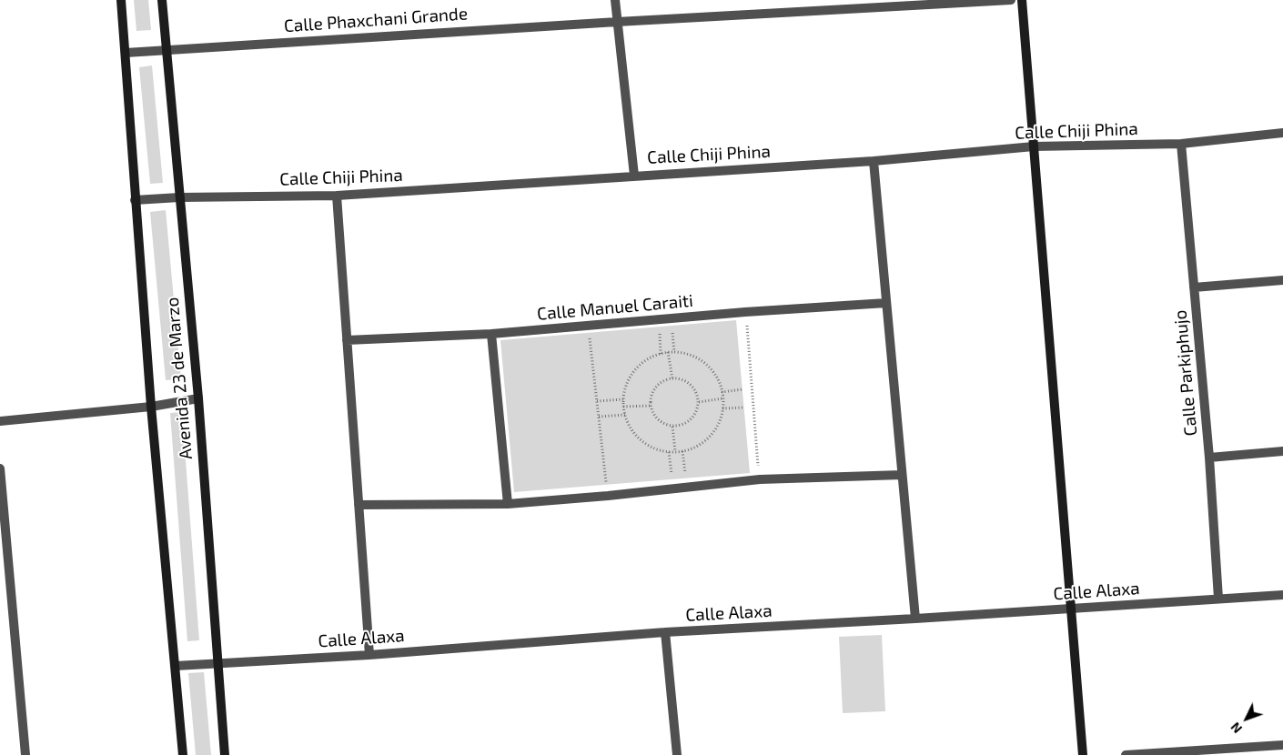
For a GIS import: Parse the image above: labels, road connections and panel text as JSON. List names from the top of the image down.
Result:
{
  "streets": {
    "street": [
      "Calle Phaxchani Grande",
      "Calle Chiji Phina",
      "Calle Manuel Caraiti",
      "Calle Parkiphujo",
      "Avenida 23 de Marzo",
      "Calle Alaxa"
    ]
  },
  "crossings": [
    ["Calle Phaxchani Grande", "Avenida 23 de Marzo"],
    ["Calle Chiji Phina", "Calle Parkiphujo"],
    ["Calle Chiji Phina", "Avenida 23 de Marzo"],
    ["Calle Parkiphujo", "Calle Alaxa"],
    ["Avenida 23 de Marzo", "Calle Alaxa"]
  ],
  "north": "bottom left"
}
